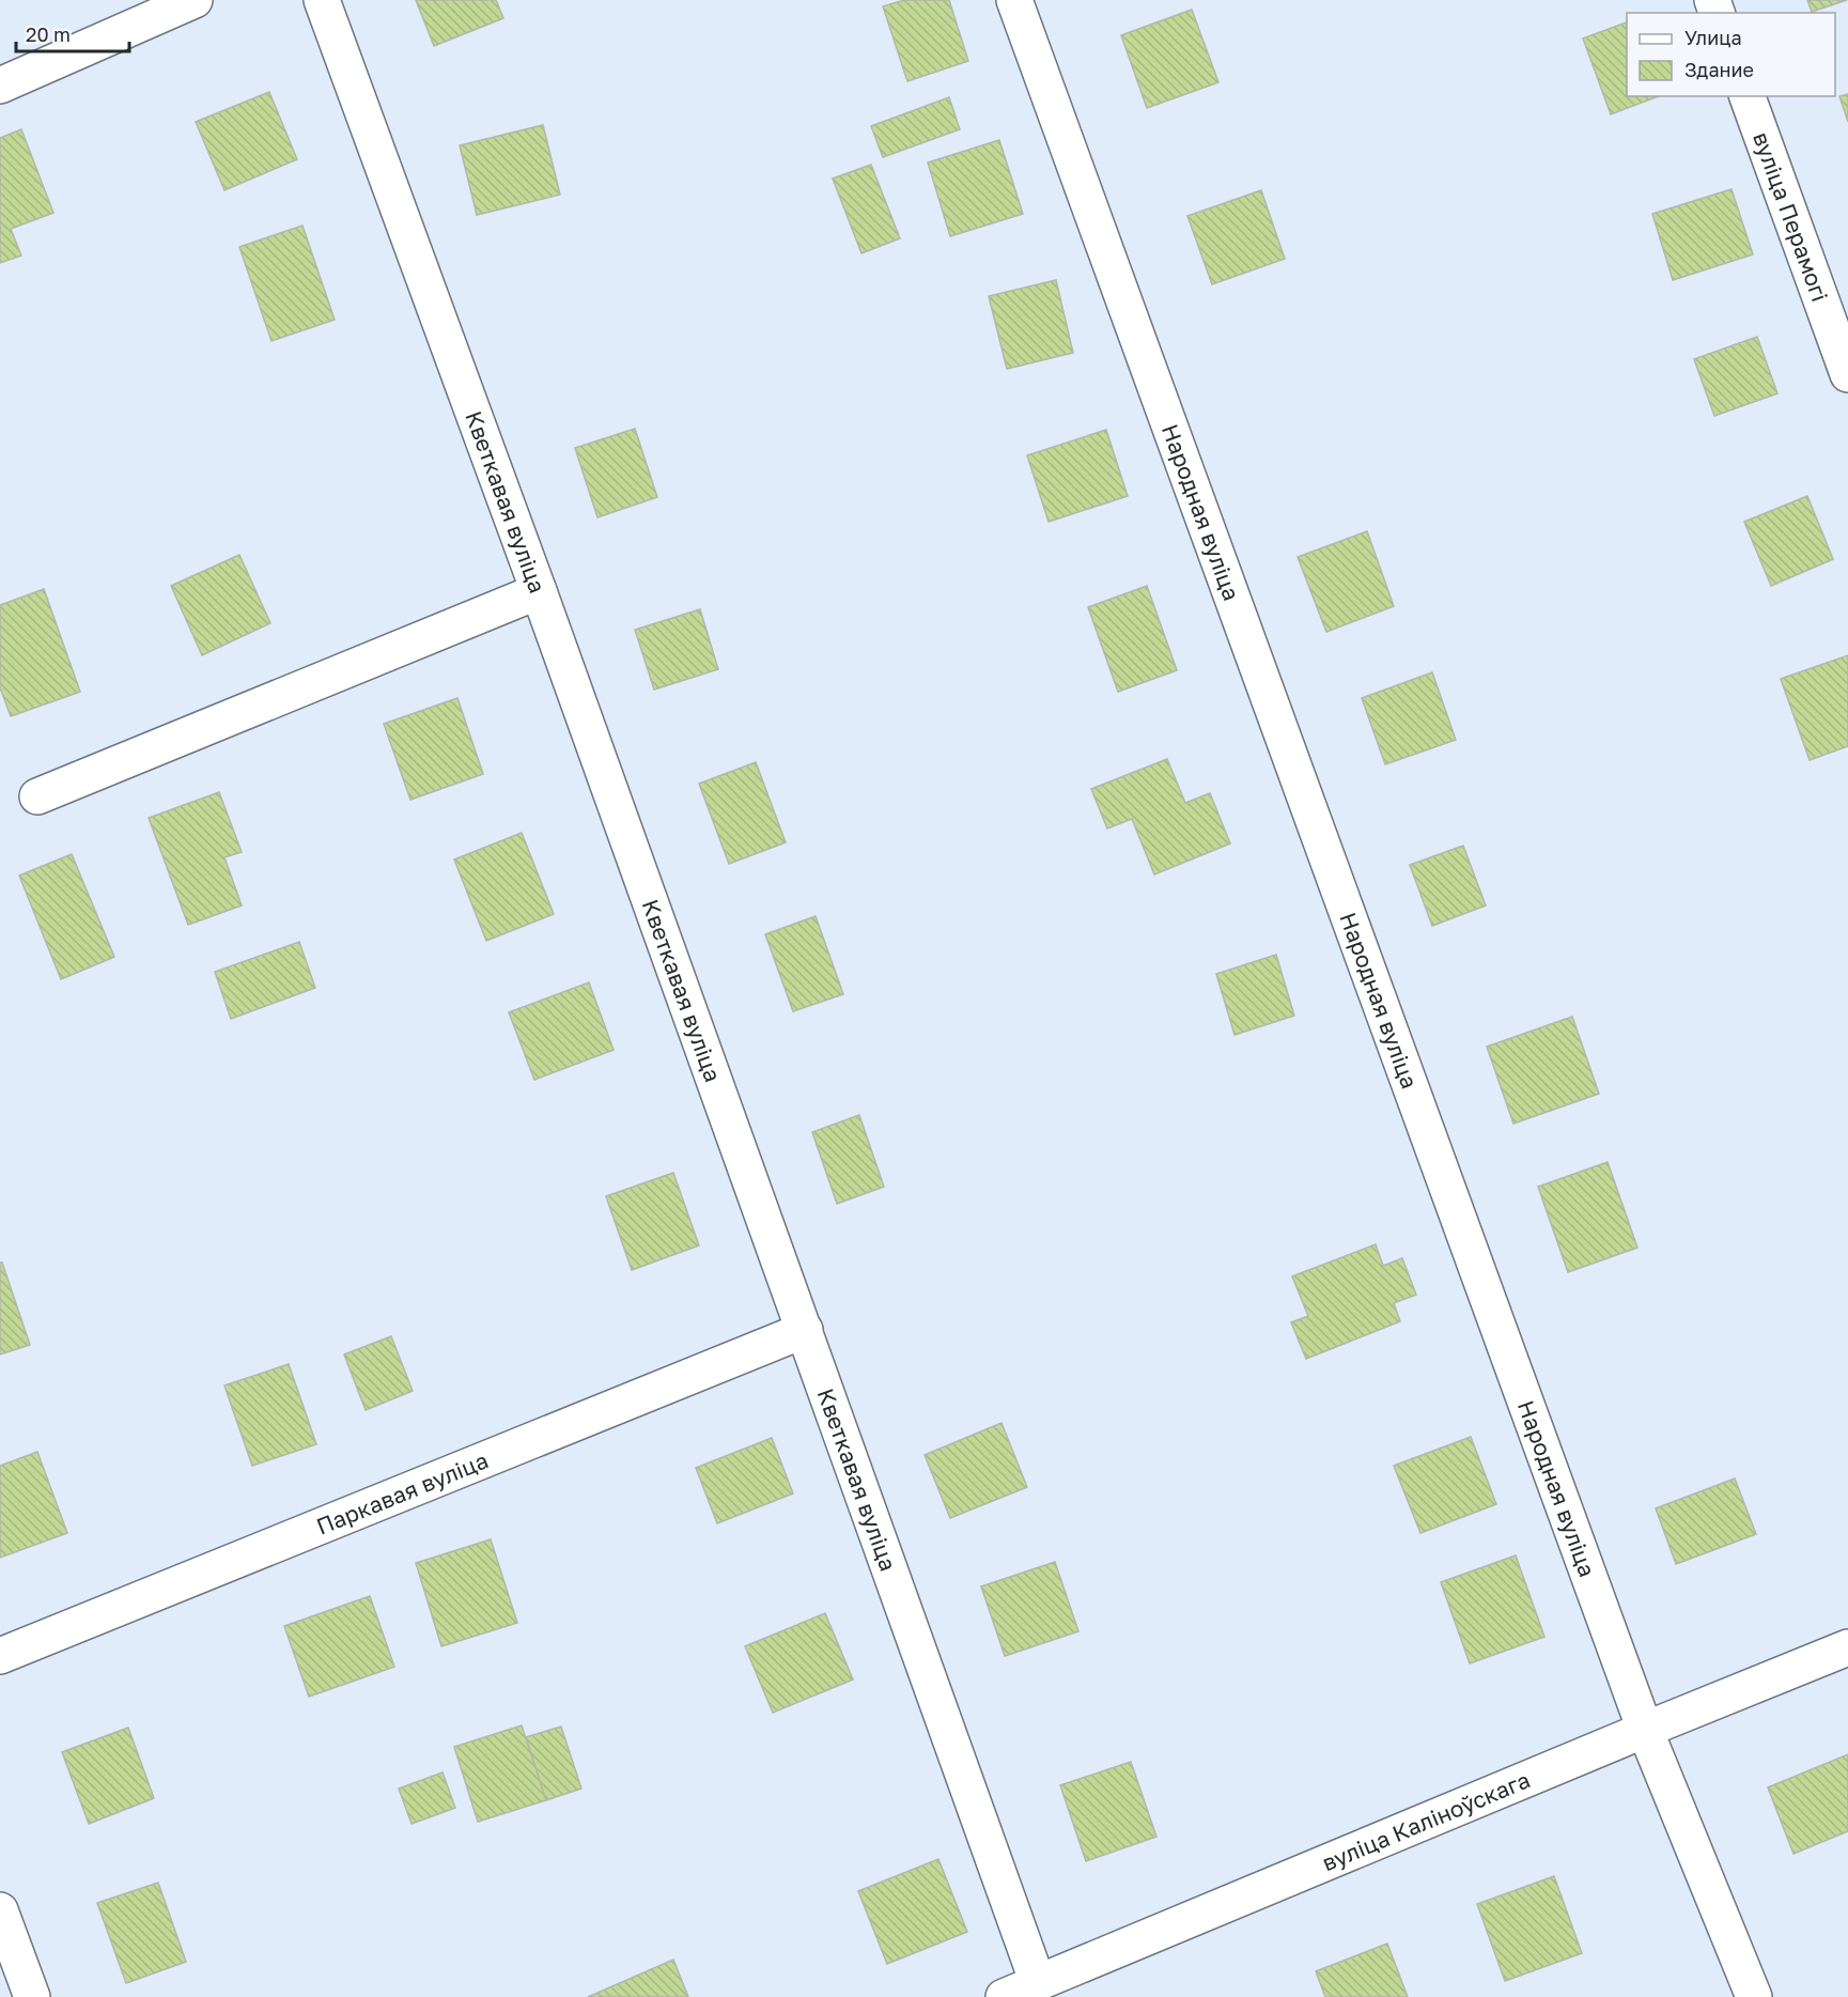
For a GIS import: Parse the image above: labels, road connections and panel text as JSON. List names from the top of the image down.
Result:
{
  "streets": {
    "street": [
      "вуліца Перамогі",
      "Кветкавая вуліца",
      "Народная вуліца",
      "Паркавая вуліца",
      "вуліца Каліноўскага"
    ]
  },
  "crossings": [
    ["Кветкавая вуліца", "Паркавая вуліца"],
    ["Кветкавая вуліца", "вуліца Каліноўскага"],
    ["Народная вуліца", "вуліца Каліноўскага"]
  ],
  "legend": ["Улица", "Здание"],
  "scale_bar": "20 m"
}
